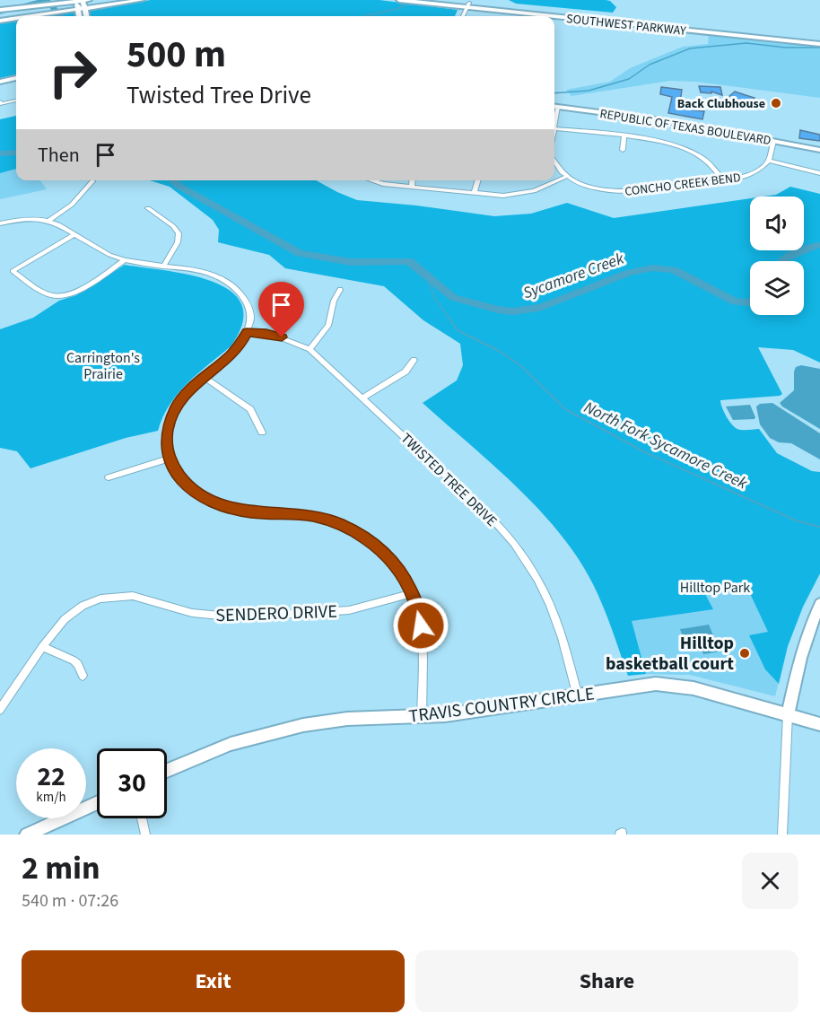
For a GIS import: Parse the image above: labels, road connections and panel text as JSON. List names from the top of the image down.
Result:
{
  "streets": {
    "main road": ["SOUTHWEST PARKWAY", "REPUBLIC OF TEXAS BOULEVARD", "TRAVIS COUNTRY CIRCLE"],
    "street": ["CONCHO CREEK BEND", "TWISTED TREE DRIVE", "SENDERO DRIVE"]
  },
  "crossings": [
    ["TWISTED TREE DRIVE", "TRAVIS COUNTRY CIRCLE"]
  ],
  "water": ["Sycamore Creek", "North Fork Sycamore Creek"],
  "parks": ["Carrington's Prairie", "Hilltop Park"],
  "places": ["Back Clubhouse", "Hilltop basketball court"],
  "page": {
    "turn": ["500 m", "Twisted Tree Drive"],
    "then": "Then",
    "speed": "22 km/h",
    "limit": "30",
    "heading": ["2 min", "540 m · 07:26"],
    "buttons": ["Exit", "Share"]
  }
}
